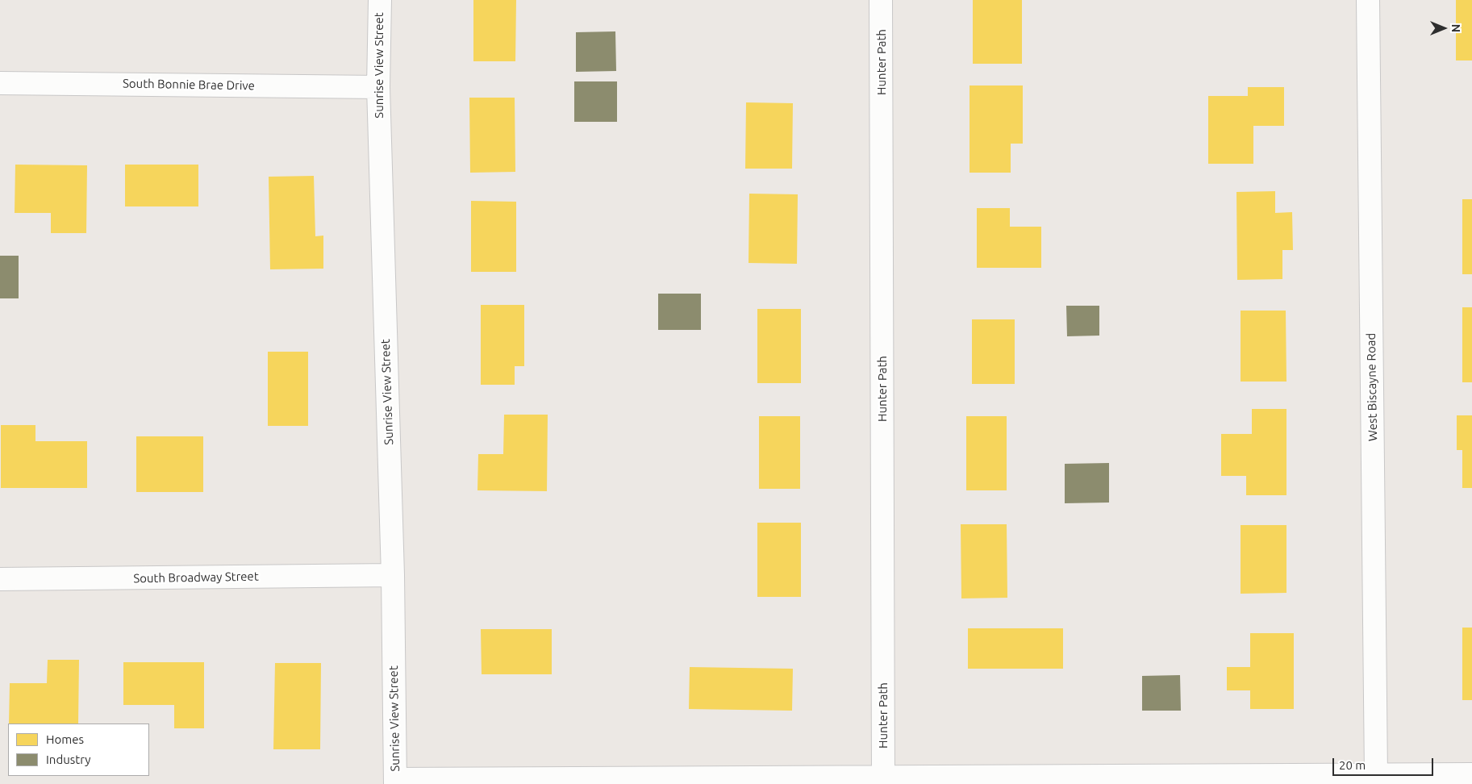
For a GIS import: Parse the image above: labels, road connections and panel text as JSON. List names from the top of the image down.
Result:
{
  "streets": {
    "street": [
      "Hunter Path",
      "Sunrise View Street",
      "South Bonnie Brae Drive",
      "West Biscayne Road",
      "South Broadway Street"
    ]
  },
  "crossings": [
    ["Sunrise View Street", "South Bonnie Brae Drive"],
    ["Sunrise View Street", "South Broadway Street"]
  ],
  "legend": ["Homes", "Industry"],
  "scale_bar": "20 m",
  "north": "right"
}
